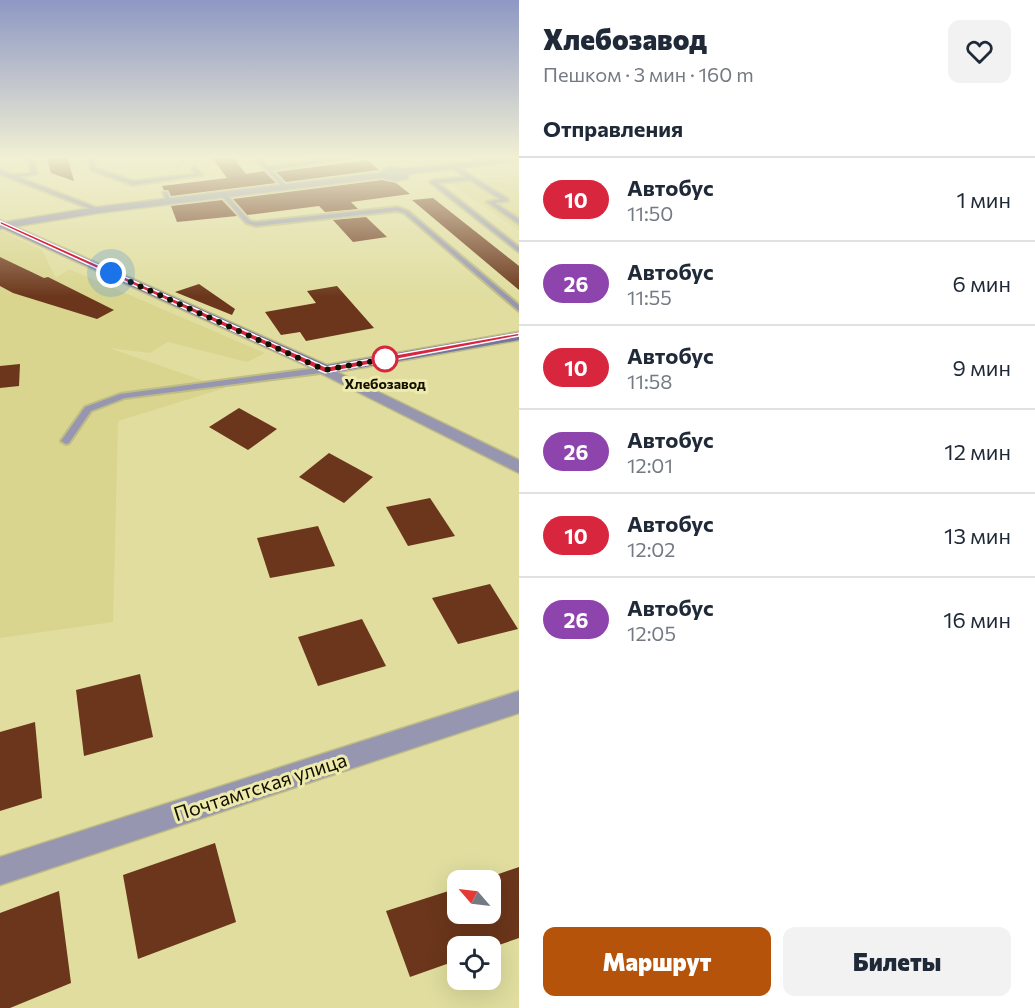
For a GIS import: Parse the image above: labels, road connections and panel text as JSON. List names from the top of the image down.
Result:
{
  "streets": {
    "street": ["Почтамтская улица"]
  },
  "places": ["Хлебозавод"],
  "lines": ["bus line 10"],
  "north": "top left",
  "page": {
    "heading": [
      ["Хлебозавод", "Пешком · 3 мин · 160 m"],
      "Отправления"
    ],
    "list": [
      {
        "mark": "10",
        "name": "Автобус",
        "note": "11:50",
        "value": "1 мин"
      },
      {
        "mark": "26",
        "name": "Автобус",
        "note": "11:55",
        "value": "6 мин"
      },
      {
        "mark": "10",
        "name": "Автобус",
        "note": "11:58",
        "value": "9 мин"
      },
      {
        "mark": "26",
        "name": "Автобус",
        "note": "12:01",
        "value": "12 мин"
      },
      {
        "mark": "10",
        "name": "Автобус",
        "note": "12:02",
        "value": "13 мин"
      },
      {
        "mark": "26",
        "name": "Автобус",
        "note": "12:05",
        "value": "16 мин"
      }
    ],
    "buttons": ["Маршрут", "Билеты"]
  }
}
